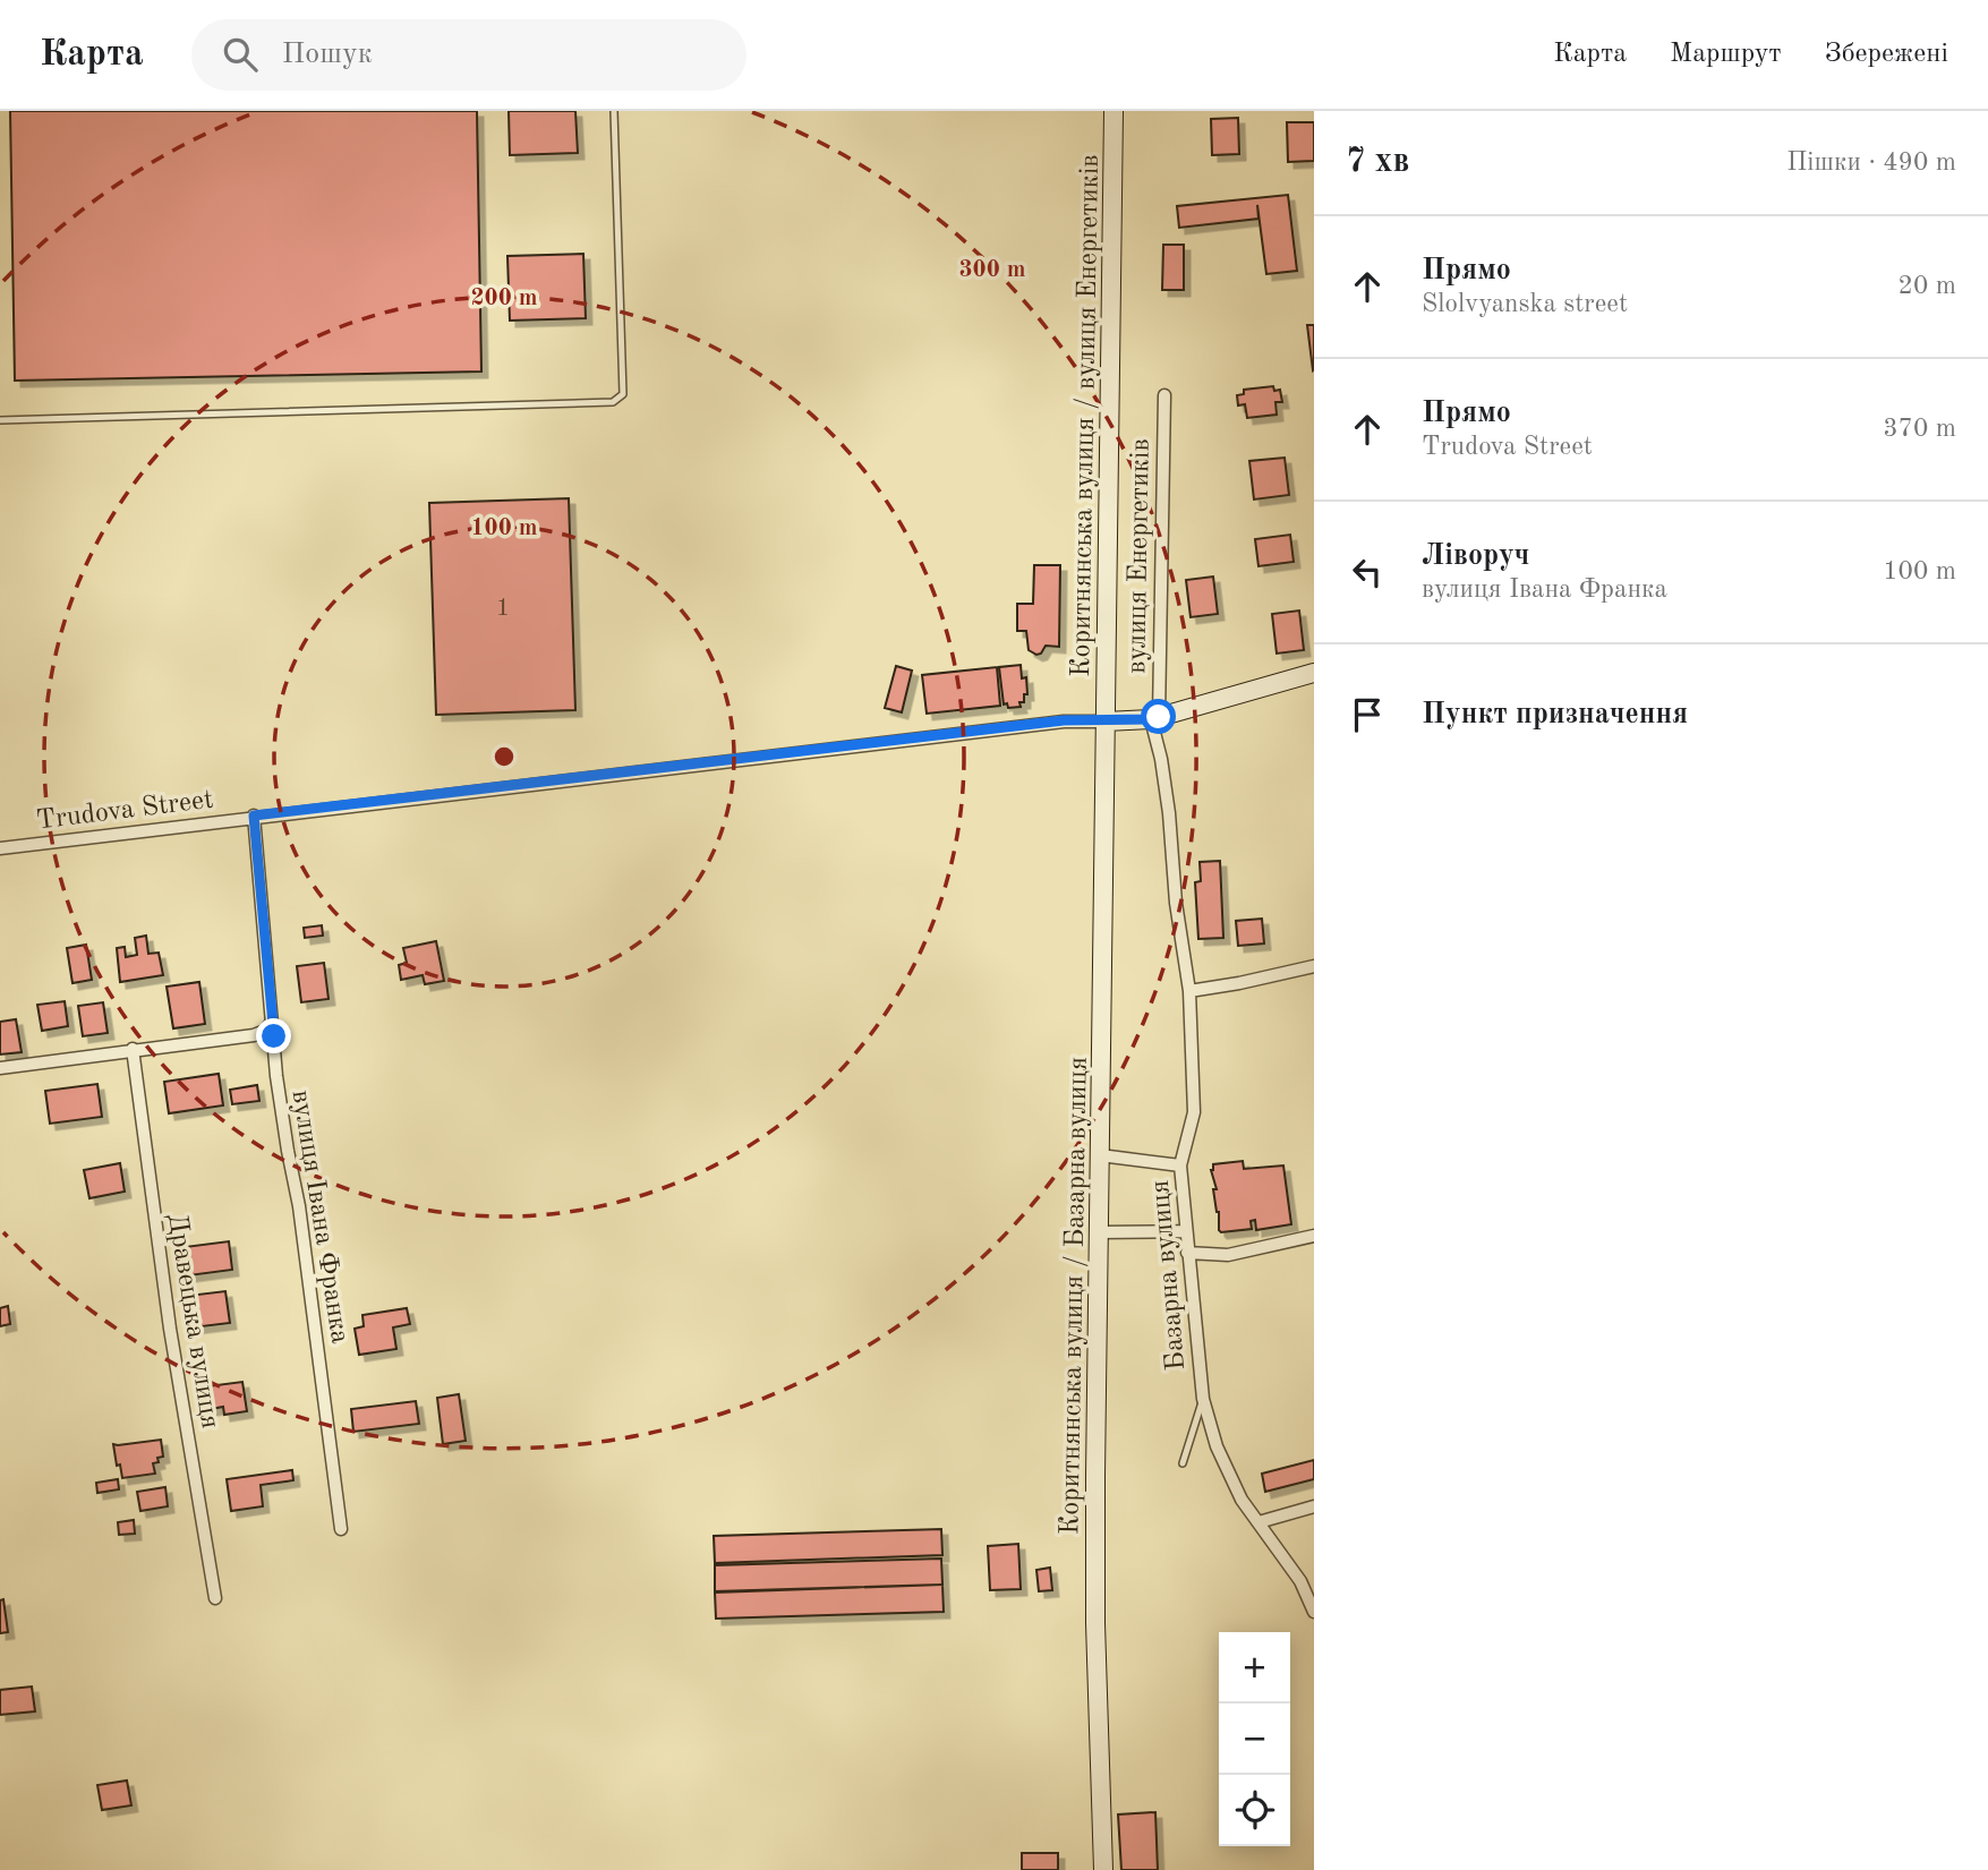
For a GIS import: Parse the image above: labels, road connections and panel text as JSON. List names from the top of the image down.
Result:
{
  "streets": {
    "street": [
      "Коритнянська вулиця / вулиця Енергетиків",
      "вулиця Енергетиків",
      "Trudova Street",
      "вулиця Івана Франка",
      "Базарна вулиця",
      "Коритнянська вулиця / Базарна вулиця",
      "Дравецька вулиця"
    ]
  },
  "crossings": [
    ["Коритнянська вулиця / вулиця Енергетиків", "Trudova Street"],
    ["Коритнянська вулиця / вулиця Енергетиків", "Коритнянська вулиця / Базарна вулиця"],
    ["вулиця Енергетиків", "Базарна вулиця"],
    ["Trudova Street", "вулиця Івана Франка"],
    ["Trudova Street", "Коритнянська вулиця / Базарна вулиця"]
  ],
  "house_numbers": ["1"],
  "page": {
    "header": "Карта",
    "search": "Пошук",
    "nav": ["Карта", "Маршрут", "Збережені"],
    "heading": ["7 хв", "Пішки · 490 m"],
    "list": [
      ["Прямо", "Slolvyanska street", "20 m"],
      ["Прямо", "Trudova Street", "370 m"],
      ["Ліворуч", "вулиця Івана Франка", "100 m"],
      "Пункт призначення"
    ],
    "map_buttons": ["+", "−"]
  },
  "rings": ["300 m", "200 m", "100 m"]
}
